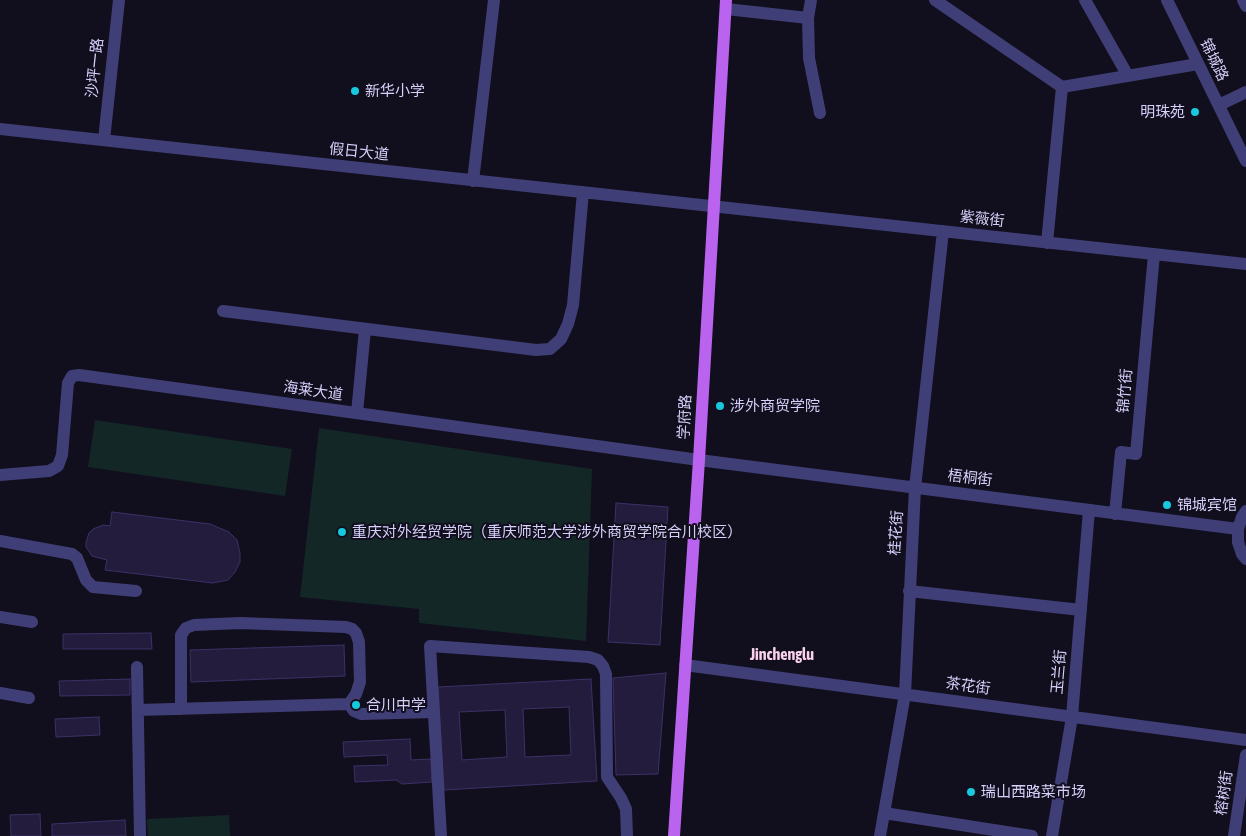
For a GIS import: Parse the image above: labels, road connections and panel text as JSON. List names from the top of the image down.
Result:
{
  "streets": {
    "main road": ["学府路"],
    "street": [
      "锦城路",
      "沙坪一路",
      "假日大道",
      "紫薇街",
      "海莱大道",
      "锦竹街",
      "梧桐街",
      "桂花街",
      "玉兰街",
      "茶花街",
      "榕树街"
    ]
  },
  "crossings": [
    ["沙坪一路", "假日大道"],
    ["假日大道", "紫薇街"],
    ["假日大道", "学府路"],
    ["紫薇街", "锦竹街"],
    ["紫薇街", "学府路"],
    ["紫薇街", "桂花街"],
    ["海莱大道", "学府路"],
    ["海莱大道", "梧桐街"],
    ["锦竹街", "梧桐街"],
    ["学府路", "梧桐街"],
    ["学府路", "茶花街"],
    ["梧桐街", "桂花街"],
    ["梧桐街", "玉兰街"],
    ["桂花街", "茶花街"],
    ["玉兰街", "茶花街"]
  ],
  "districts": ["Jinchenglu"],
  "places": [
    "新华小学",
    "明珠苑",
    "涉外商贸学院",
    "锦城宾馆",
    "重庆对外经贸学院（重庆师范大学涉外商贸学院合川校区）",
    "合川中学",
    "瑞山西路菜市场"
  ]
}
